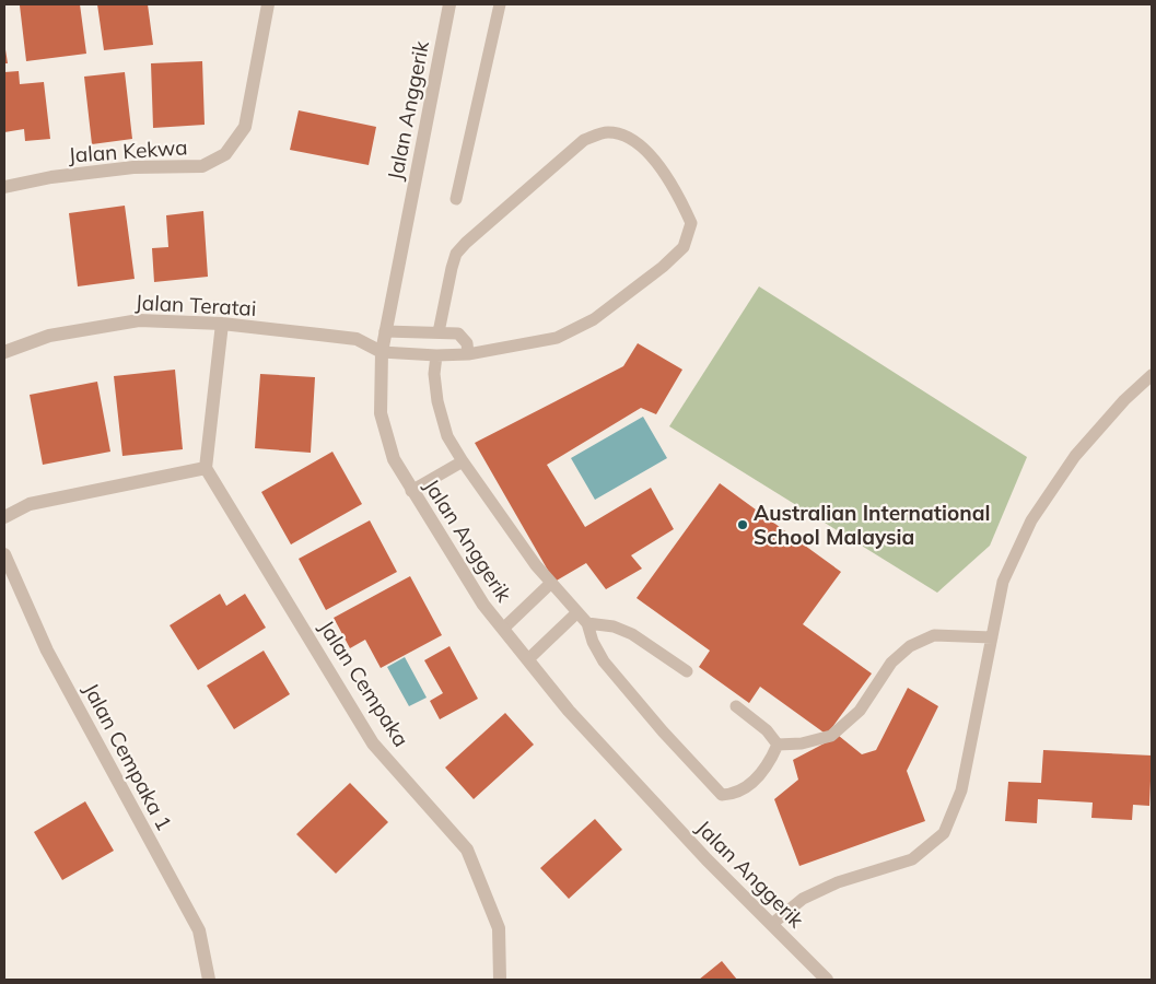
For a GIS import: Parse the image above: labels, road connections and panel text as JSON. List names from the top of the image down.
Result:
{
  "streets": {
    "street": [
      "Jalan Anggerik",
      "Jalan Kekwa",
      "Jalan Teratai",
      "Jalan Cempaka",
      "Jalan Cempaka 1"
    ]
  },
  "crossings": [
    ["Jalan Anggerik", "Jalan Teratai"]
  ],
  "places": ["Australian International School Malaysia"]
}
